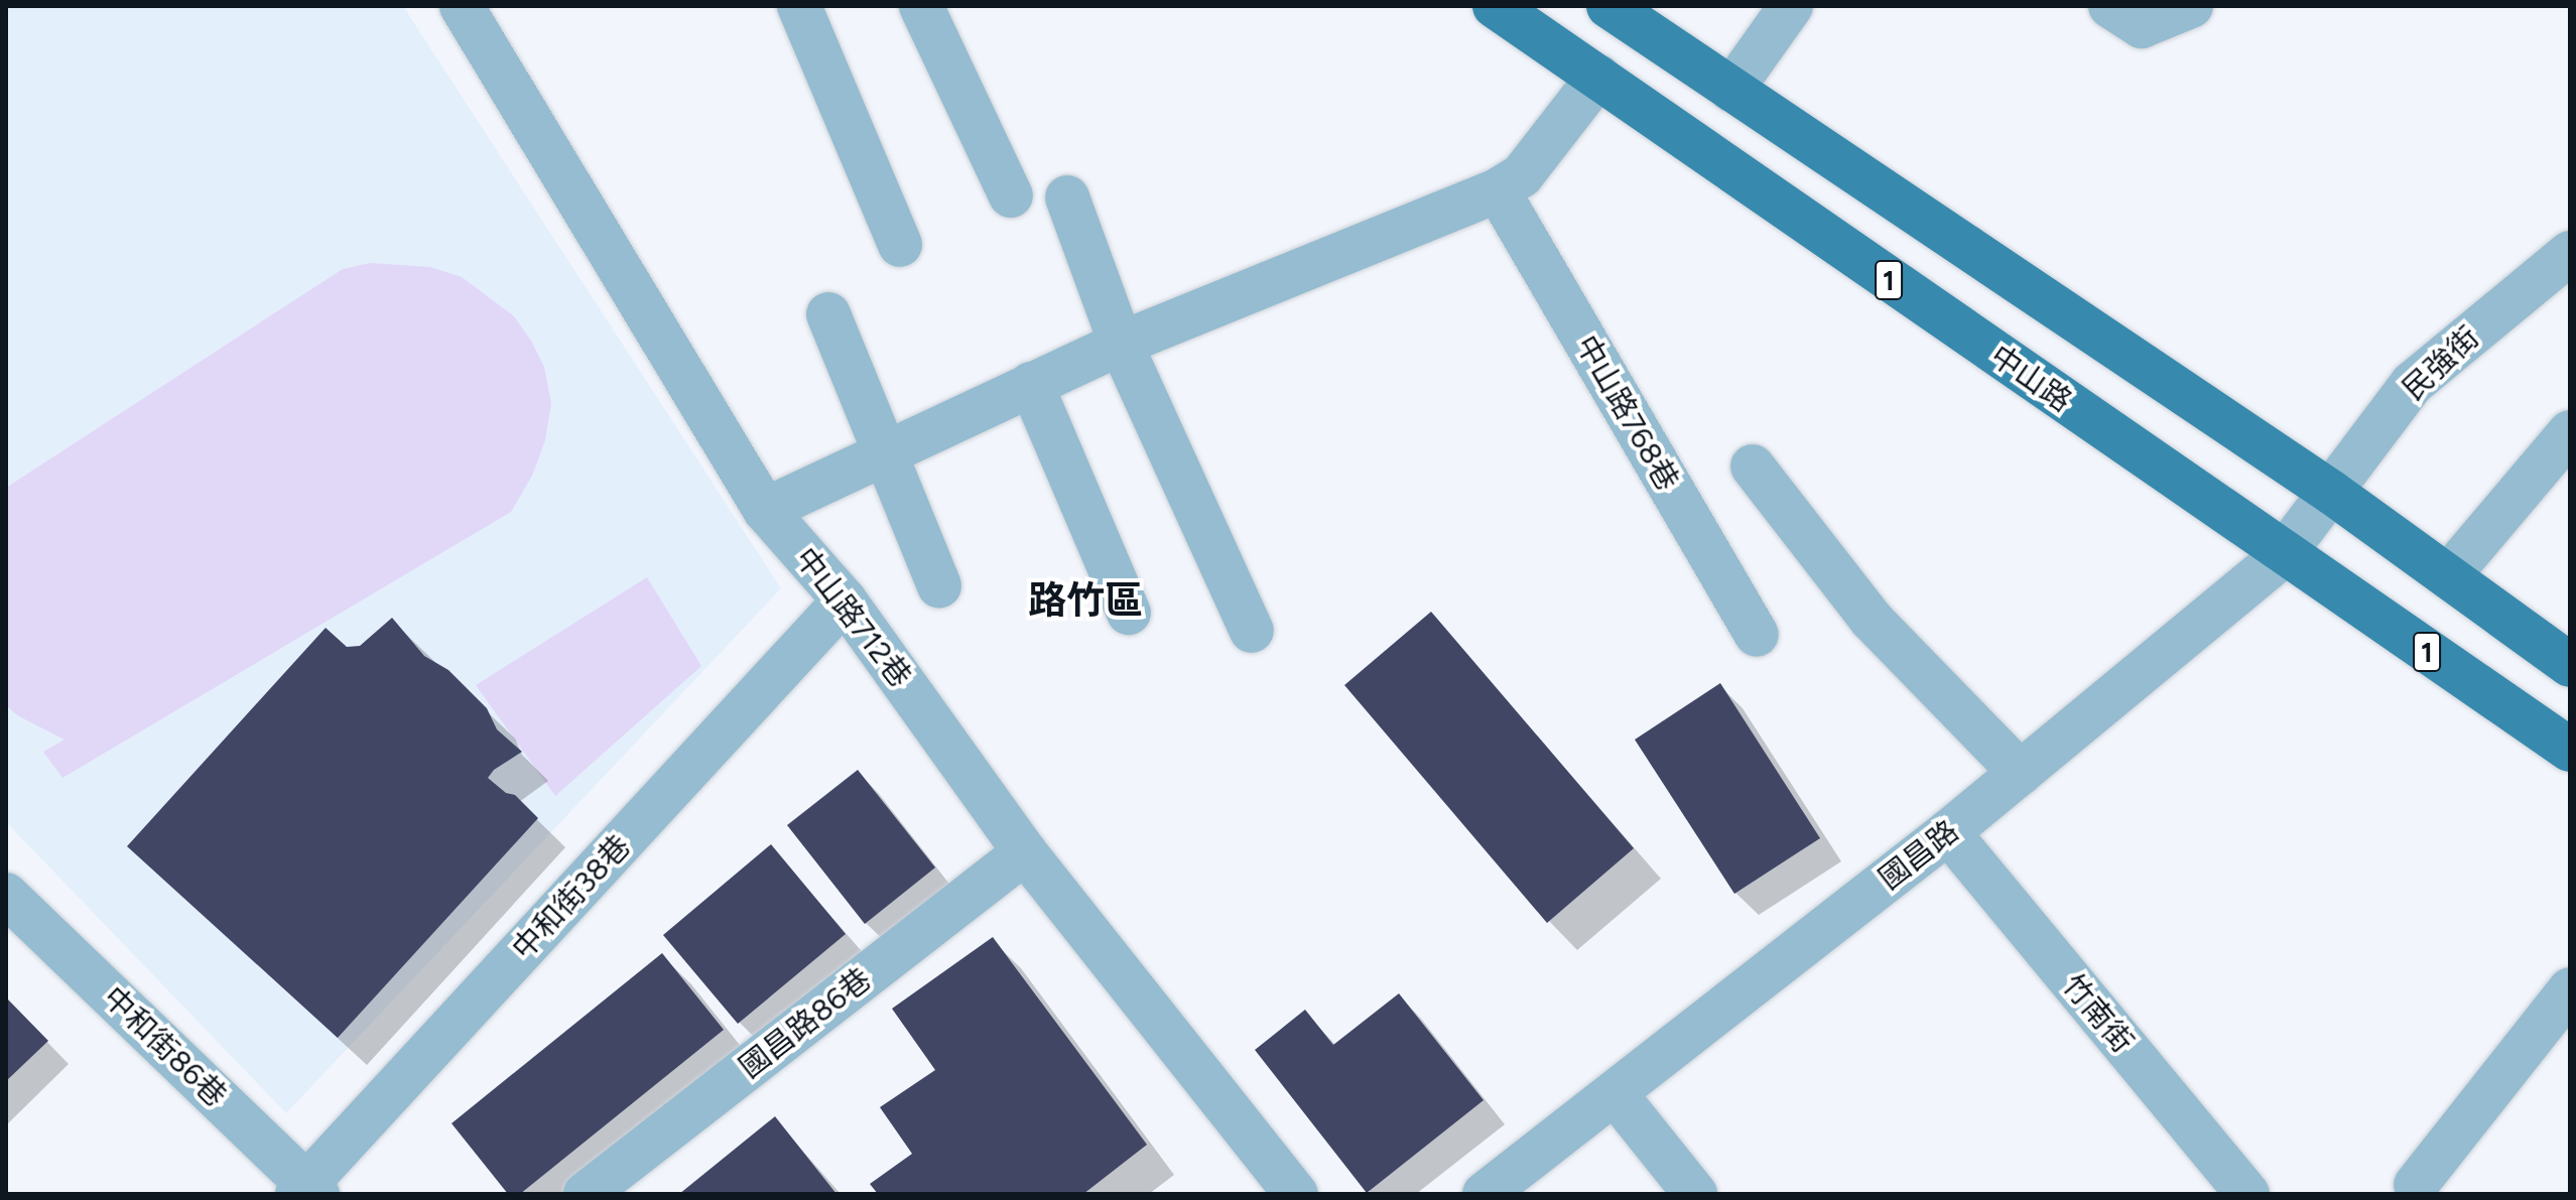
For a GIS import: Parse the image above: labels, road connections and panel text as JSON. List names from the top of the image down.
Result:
{
  "streets": {
    "main road": ["1", "中山路"],
    "street": [
      "民強街",
      "中山路768巷",
      "中山路712巷",
      "國昌路",
      "中和街38巷",
      "竹南街",
      "國昌路86巷",
      "中和街86巷"
    ]
  },
  "crossings": [
    ["1", "民強街"],
    ["1", "國昌路"],
    ["民強街", "國昌路"],
    ["中山路", "國昌路"],
    ["中山路712巷", "中和街38巷"],
    ["中山路712巷", "國昌路86巷"],
    ["國昌路", "竹南街"],
    ["中和街38巷", "中和街86巷"]
  ],
  "districts": ["路竹區"]
}
